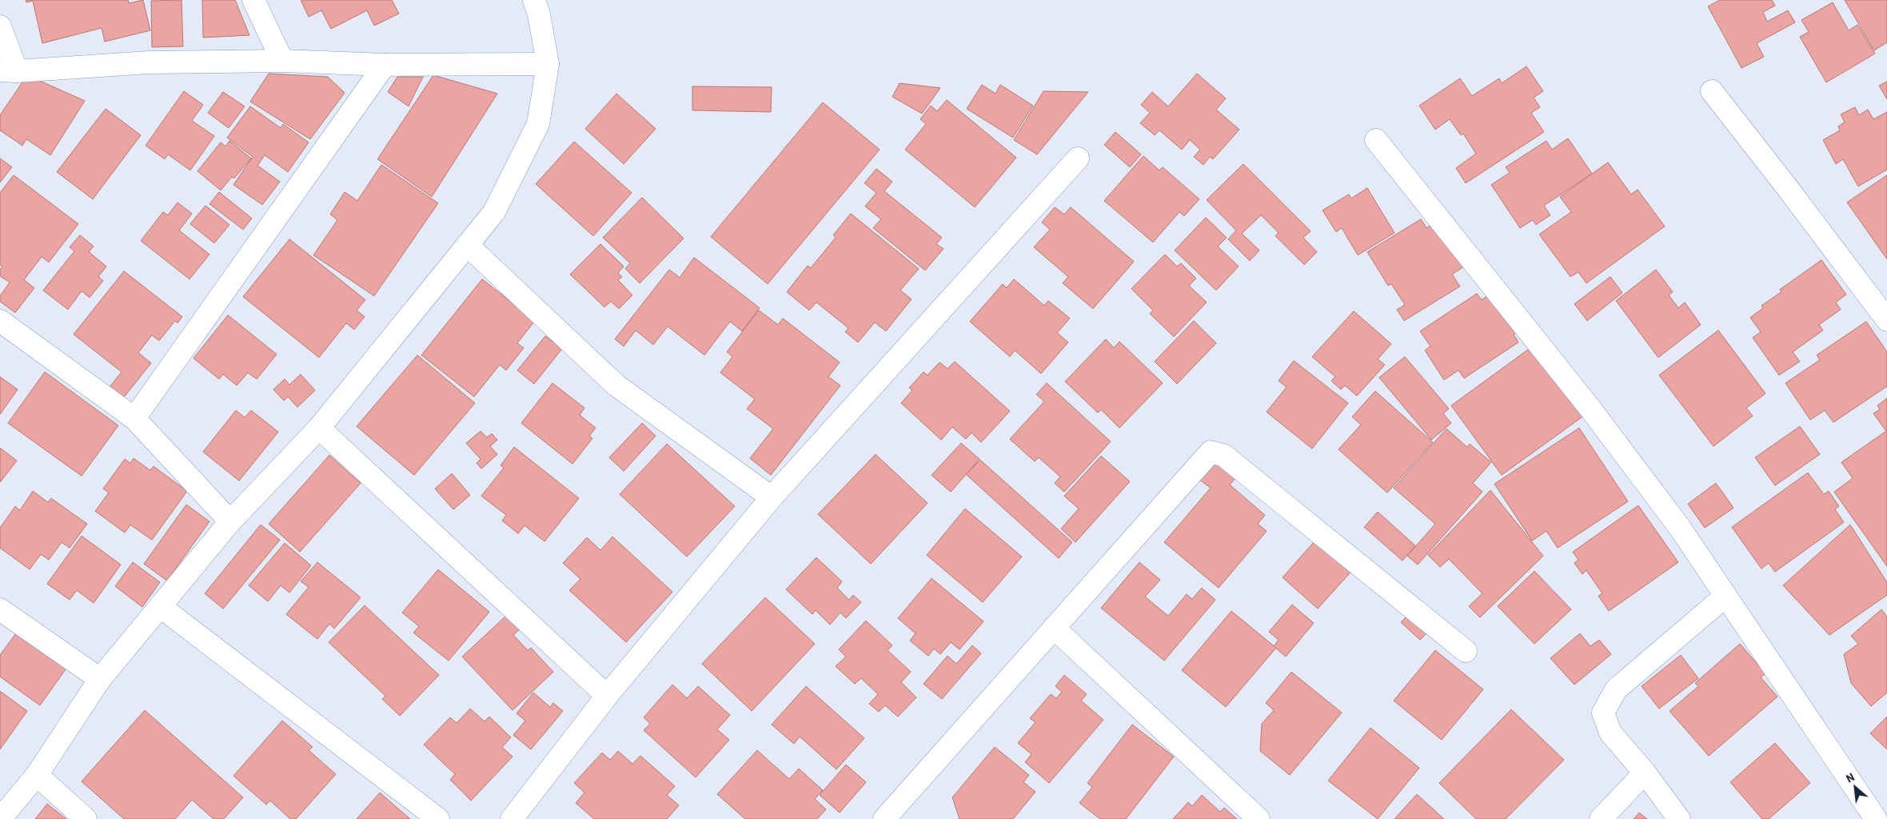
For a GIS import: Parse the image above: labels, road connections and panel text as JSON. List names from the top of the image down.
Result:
{
  "north": "top left"
}
